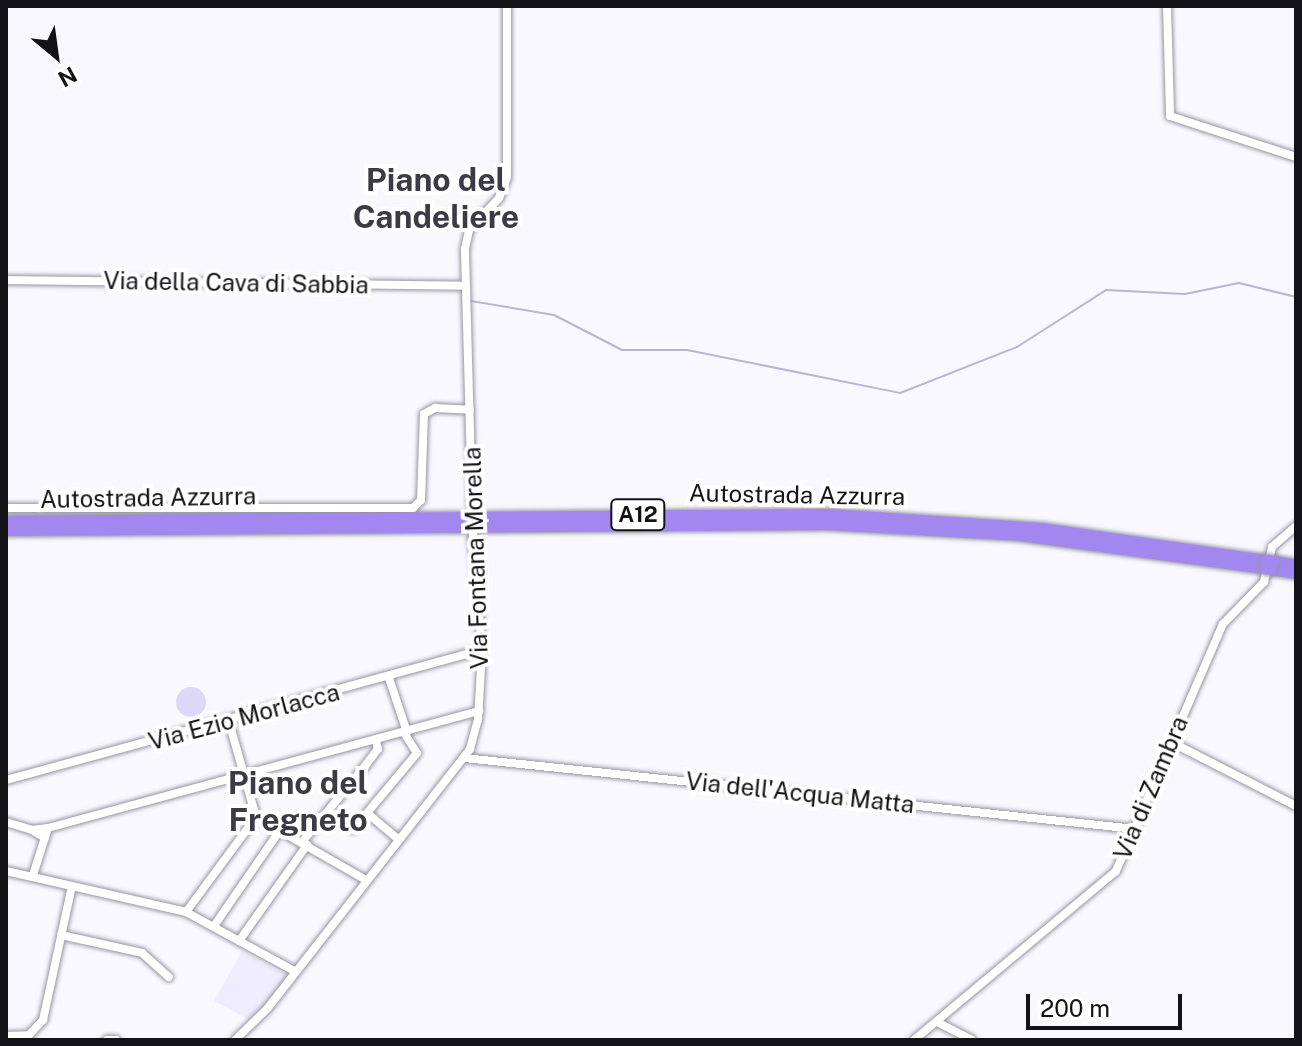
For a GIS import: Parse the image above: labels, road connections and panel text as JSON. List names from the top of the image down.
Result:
{
  "streets": {
    "highway": ["Autostrada Azzurra", "A12"],
    "street": [
      "Via della Cava di Sabbia",
      "Via Fontana Morella",
      "Via Ezio Morlacca",
      "Via di Zambra",
      "Via dell'Acqua Matta"
    ]
  },
  "crossings": [
    ["Via della Cava di Sabbia", "Via Fontana Morella"],
    ["Via Fontana Morella", "Via Ezio Morlacca"],
    ["Via Fontana Morella", "Via dell'Acqua Matta"],
    ["Via di Zambra", "Via dell'Acqua Matta"]
  ],
  "districts": ["Piano del Candeliere", "Piano del Fregneto"],
  "scale_bar": "200 m",
  "north": "bottom right"
}
